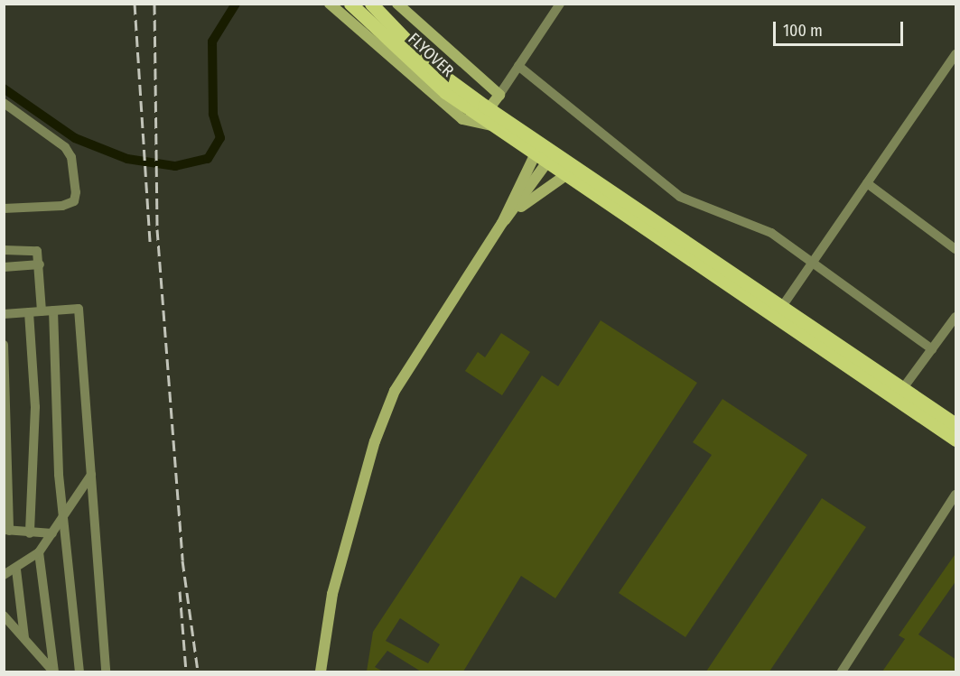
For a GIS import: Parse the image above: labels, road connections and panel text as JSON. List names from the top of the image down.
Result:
{
  "streets": {
    "main road": ["FLYOVER"]
  },
  "scale_bar": "100 m"
}
